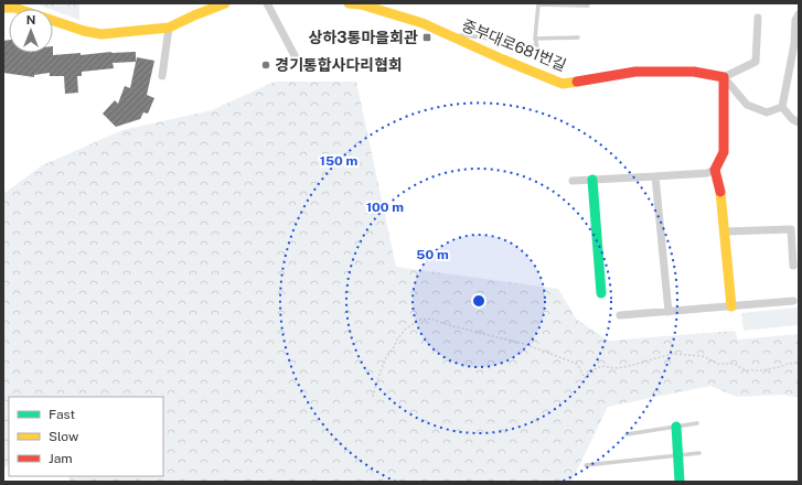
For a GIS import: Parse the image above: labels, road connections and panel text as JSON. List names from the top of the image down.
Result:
{
  "streets": {
    "street": ["중부대로681번길"]
  },
  "places": {
    "transit": ["상하3통마을회관"],
    "other": ["경기통합사다리협회"]
  },
  "legend": ["Fast", "Slow", "Jam"],
  "north": "top",
  "rings": ["150 m", "100 m", "50 m"]
}
